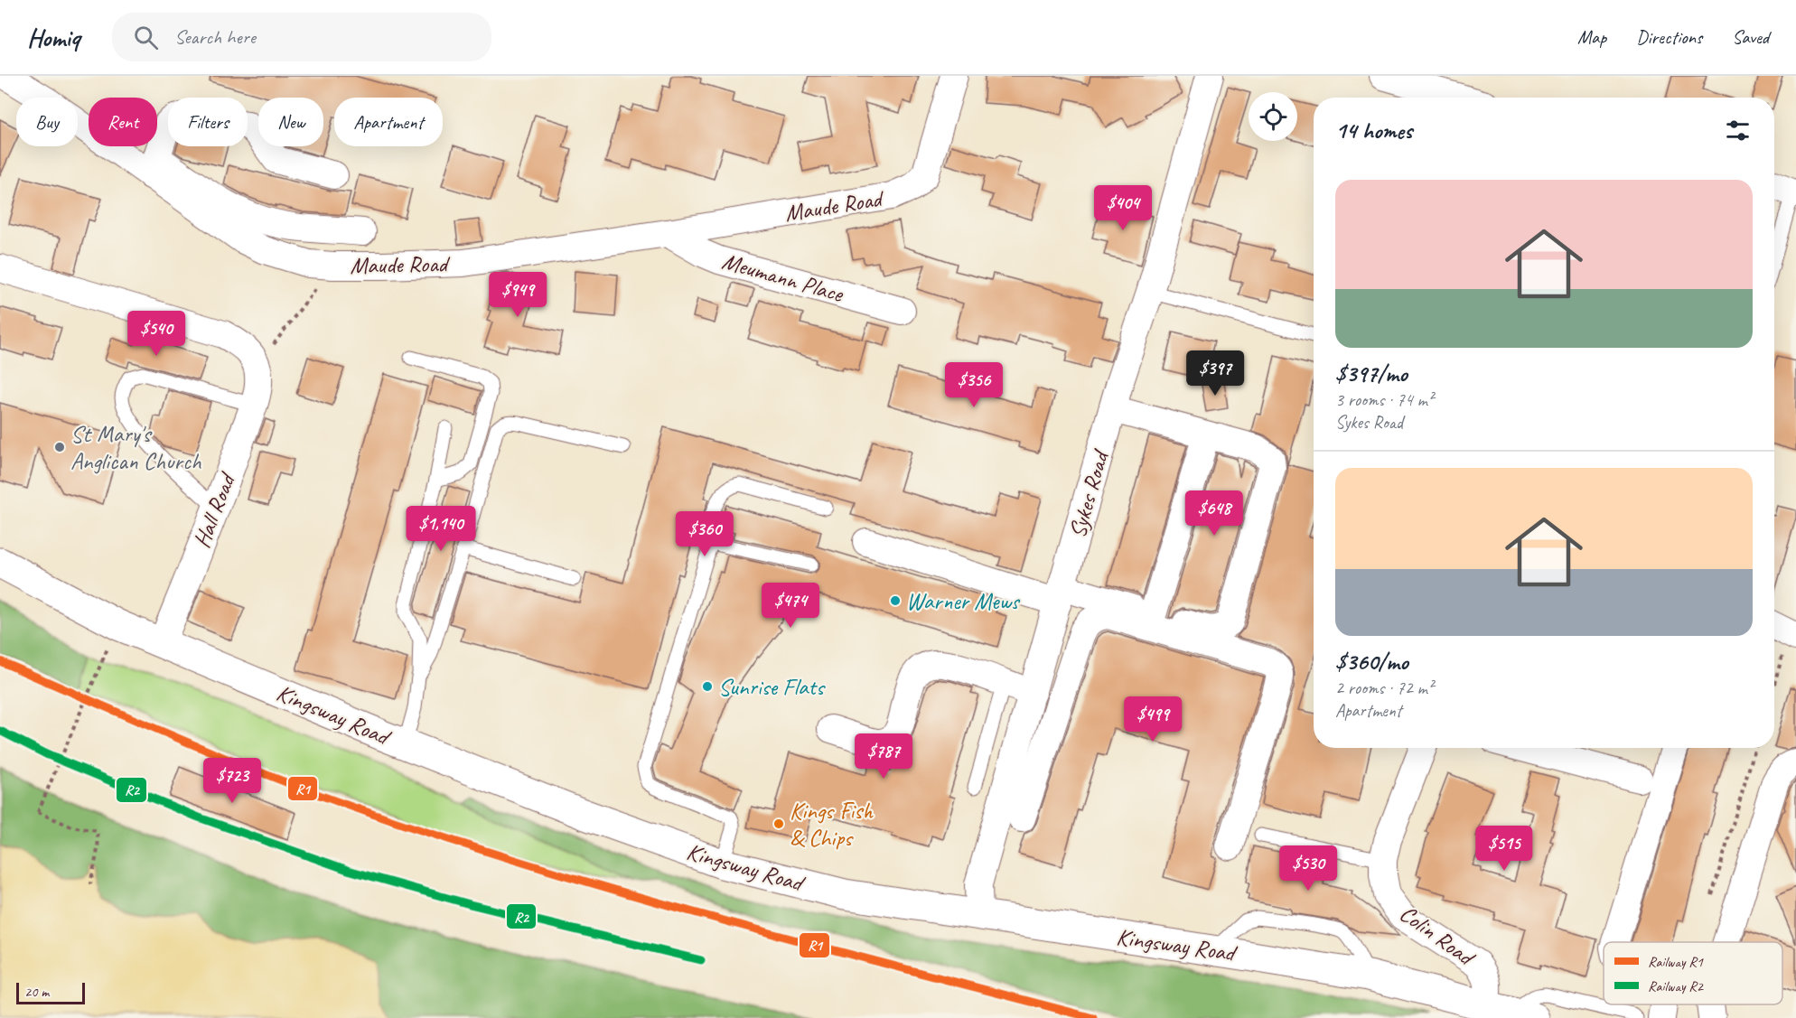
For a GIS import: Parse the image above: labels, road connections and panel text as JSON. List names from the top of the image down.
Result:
{
  "streets": {
    "main road": ["Kingsway Road"],
    "street": [
      "Maude Road",
      "Meumann Place",
      "Sykes Road",
      "Hall Road",
      "Colin Road"
    ]
  },
  "crossings": [
    ["Maude Road", "Meumann Place"],
    ["Sykes Road", "Kingsway Road"],
    ["Hall Road", "Kingsway Road"],
    ["Kingsway Road", "Colin Road"]
  ],
  "places": [
    "St Mary's Anglican Church",
    "Warner Mews",
    "Sunrise Flats",
    "Kings Fish & Chips"
  ],
  "lines": ["rail line R1", "rail line R2"],
  "legend": ["Railway R1", "Railway R2"],
  "scale_bar": "20 m",
  "page": {
    "header": "Homiq",
    "search": "Search here",
    "nav": ["Map", "Directions", "Saved"],
    "chip": [
      "Buy",
      "Rent",
      "Filters",
      "New",
      "Apartment"
    ],
    "heading": "14 homes",
    "list": [
      {
        "name": "$397/mo",
        "note": "3 rooms · 74 m² · Sykes Road"
      },
      {
        "name": "$360/mo",
        "note": "2 rooms · 72 m² · Apartment"
      }
    ],
    "price": [
      "$404",
      "$949",
      "$540",
      "$397",
      "$356",
      "$648",
      "$1,140",
      "$360",
      "$474",
      "$499",
      "$787",
      "$723",
      "$515",
      "$530"
    ],
    "scale": "20 m"
  }
}
